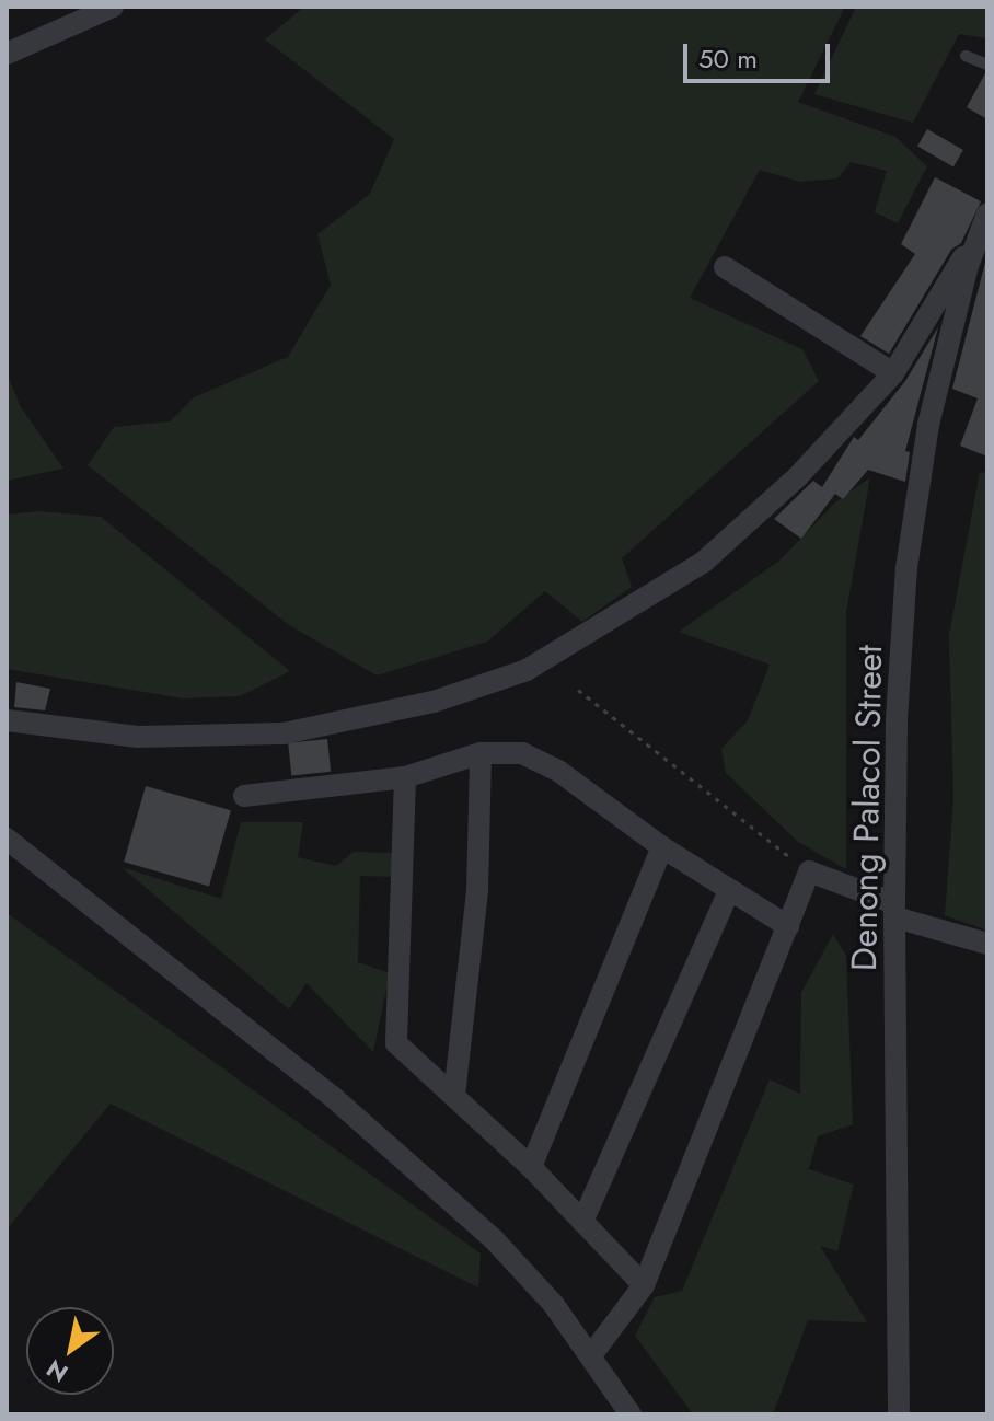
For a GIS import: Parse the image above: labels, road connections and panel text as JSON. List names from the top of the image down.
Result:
{
  "streets": {
    "street": ["Denong Palacol Street"]
  },
  "scale_bar": "50 m",
  "north": "bottom left"
}
